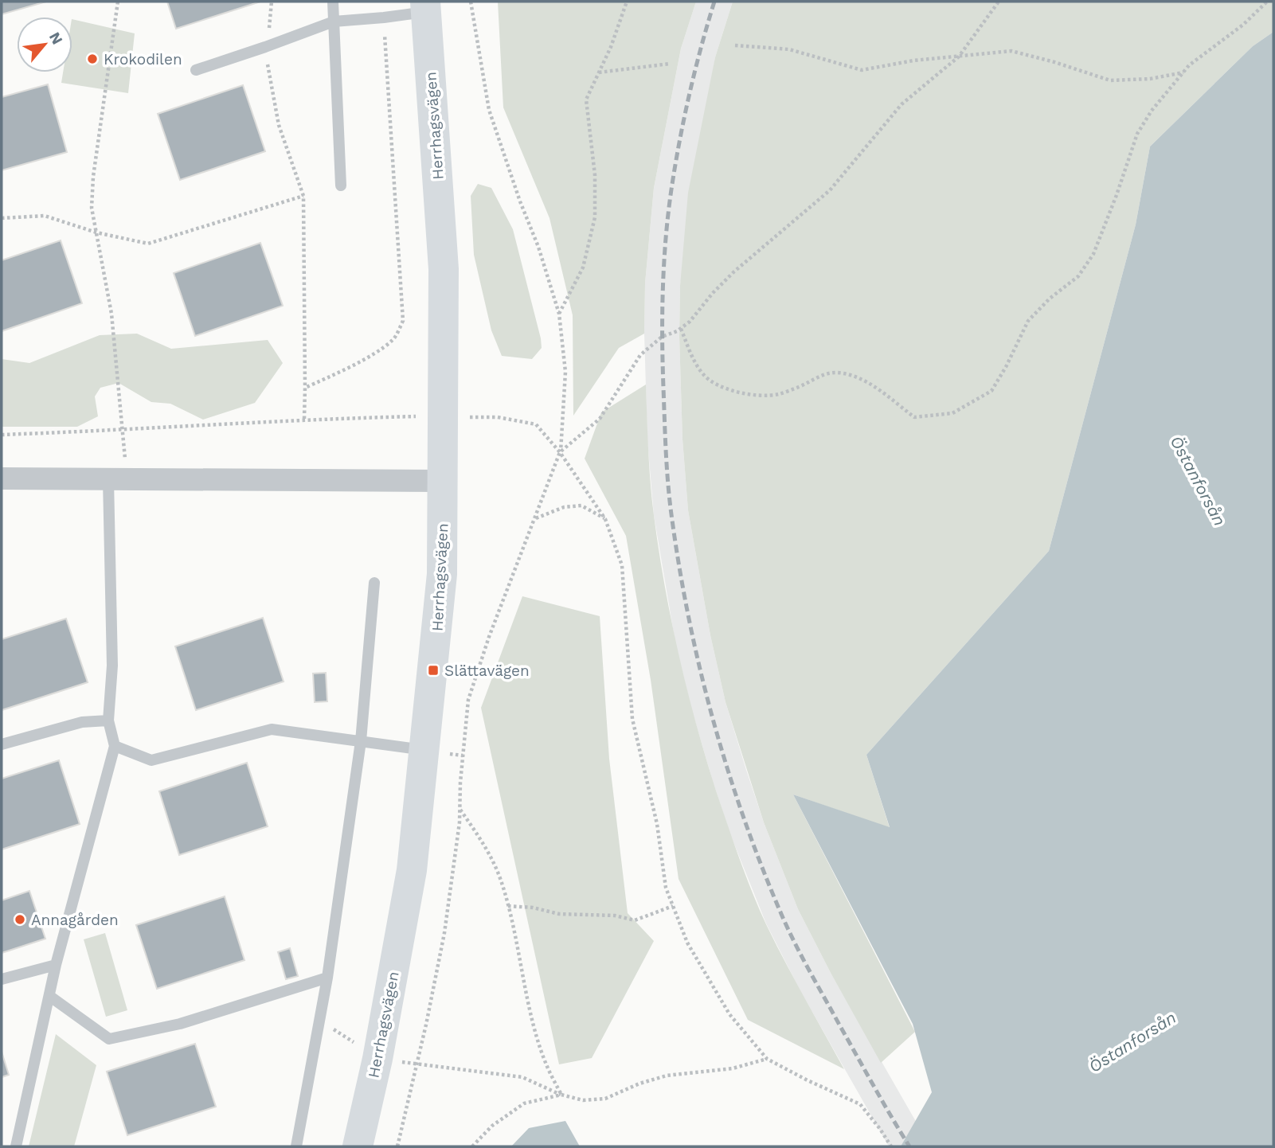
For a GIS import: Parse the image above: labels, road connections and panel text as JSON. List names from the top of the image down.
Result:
{
  "streets": {
    "street": ["Herrhagsvägen"]
  },
  "water": ["Östanforsån"],
  "places": {
    "other": ["Krokodilen", "Annagården"],
    "transit": ["Slättavägen"]
  },
  "north": "top right"
}
